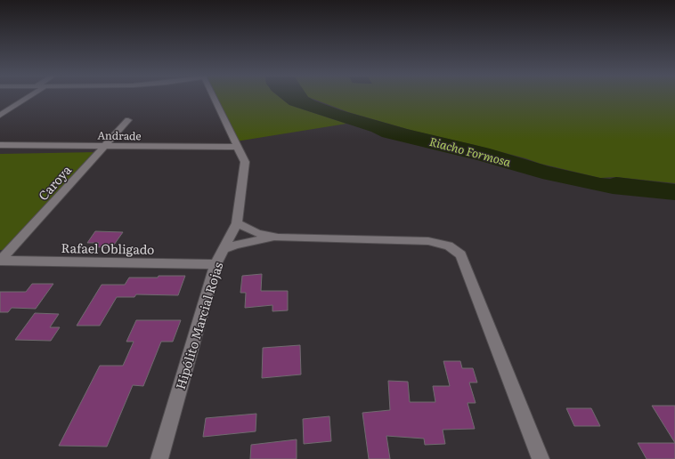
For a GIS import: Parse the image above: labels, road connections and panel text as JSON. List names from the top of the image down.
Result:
{
  "streets": {
    "street": [
      "Andrade",
      "Caroya",
      "Rafael Obligado",
      "Hipólito Marcial Rojas"
    ]
  },
  "crossings": [
    ["Andrade", "Caroya"],
    ["Andrade", "Hipólito Marcial Rojas"],
    ["Caroya", "Rafael Obligado"],
    ["Rafael Obligado", "Hipólito Marcial Rojas"]
  ],
  "water": ["Riacho Formosa"]
}
